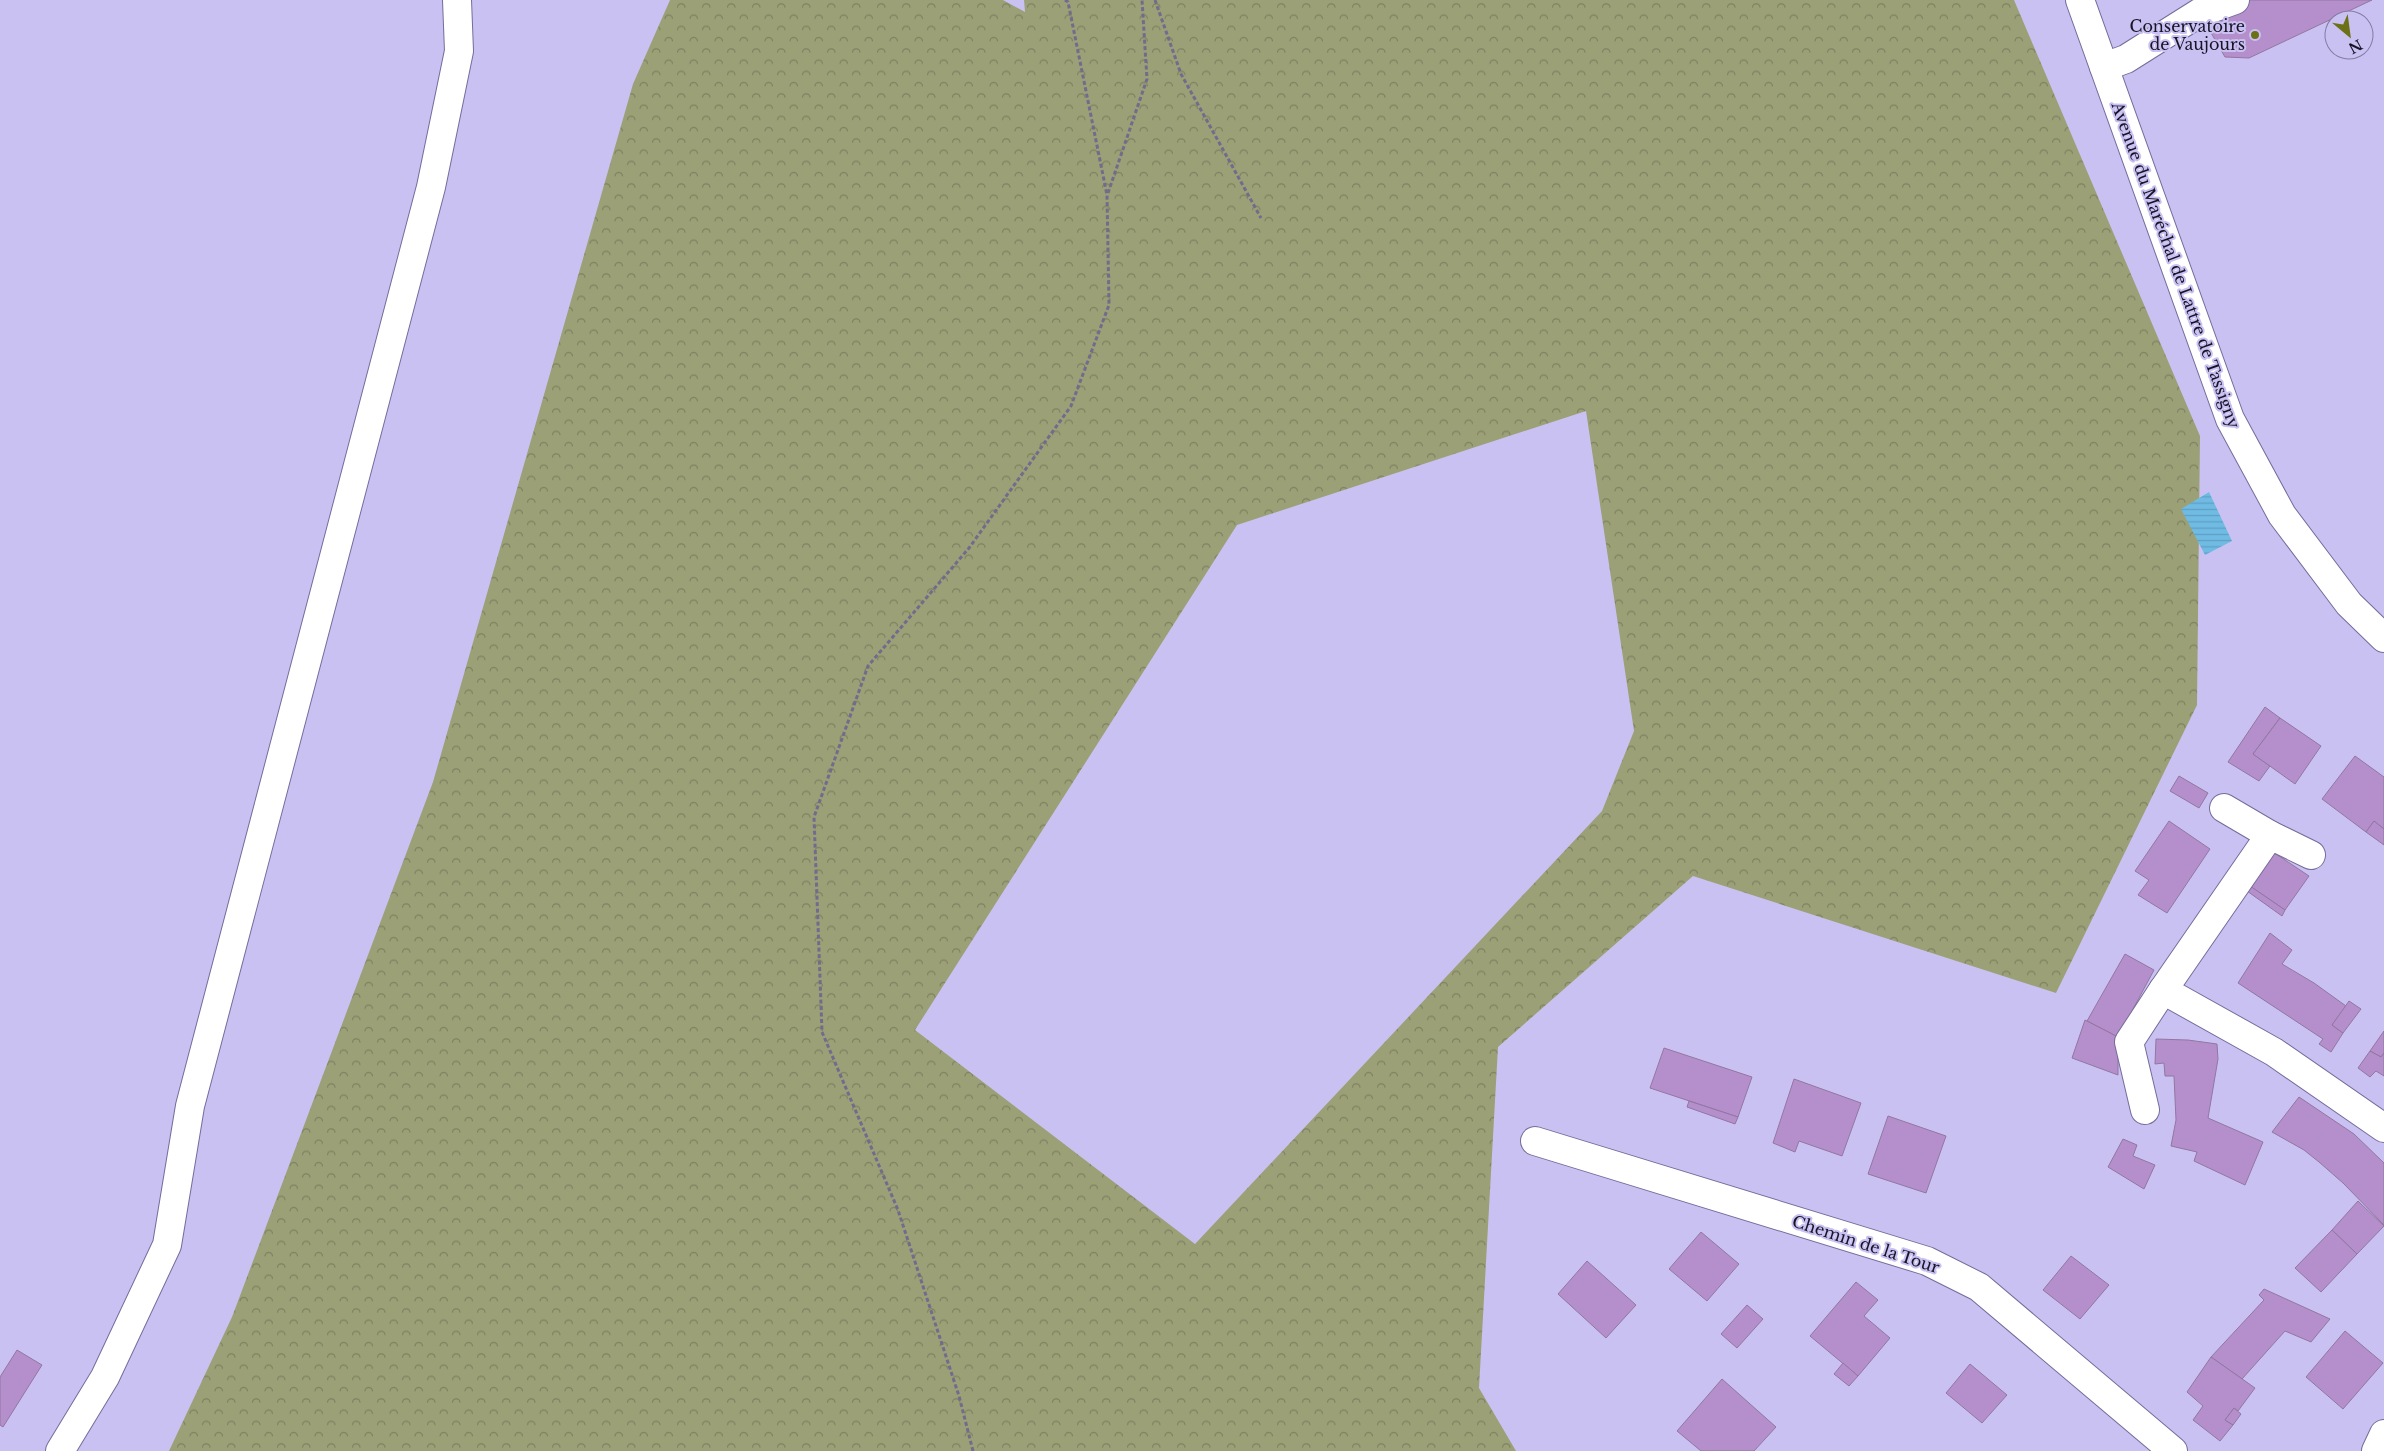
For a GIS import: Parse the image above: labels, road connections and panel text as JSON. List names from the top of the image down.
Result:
{
  "streets": {
    "street": ["Avenue du Maréchal de Lattre de Tassigny", "Chemin de la Tour"]
  },
  "places": ["Conservatoire de Vaujours"],
  "north": "bottom right"
}
